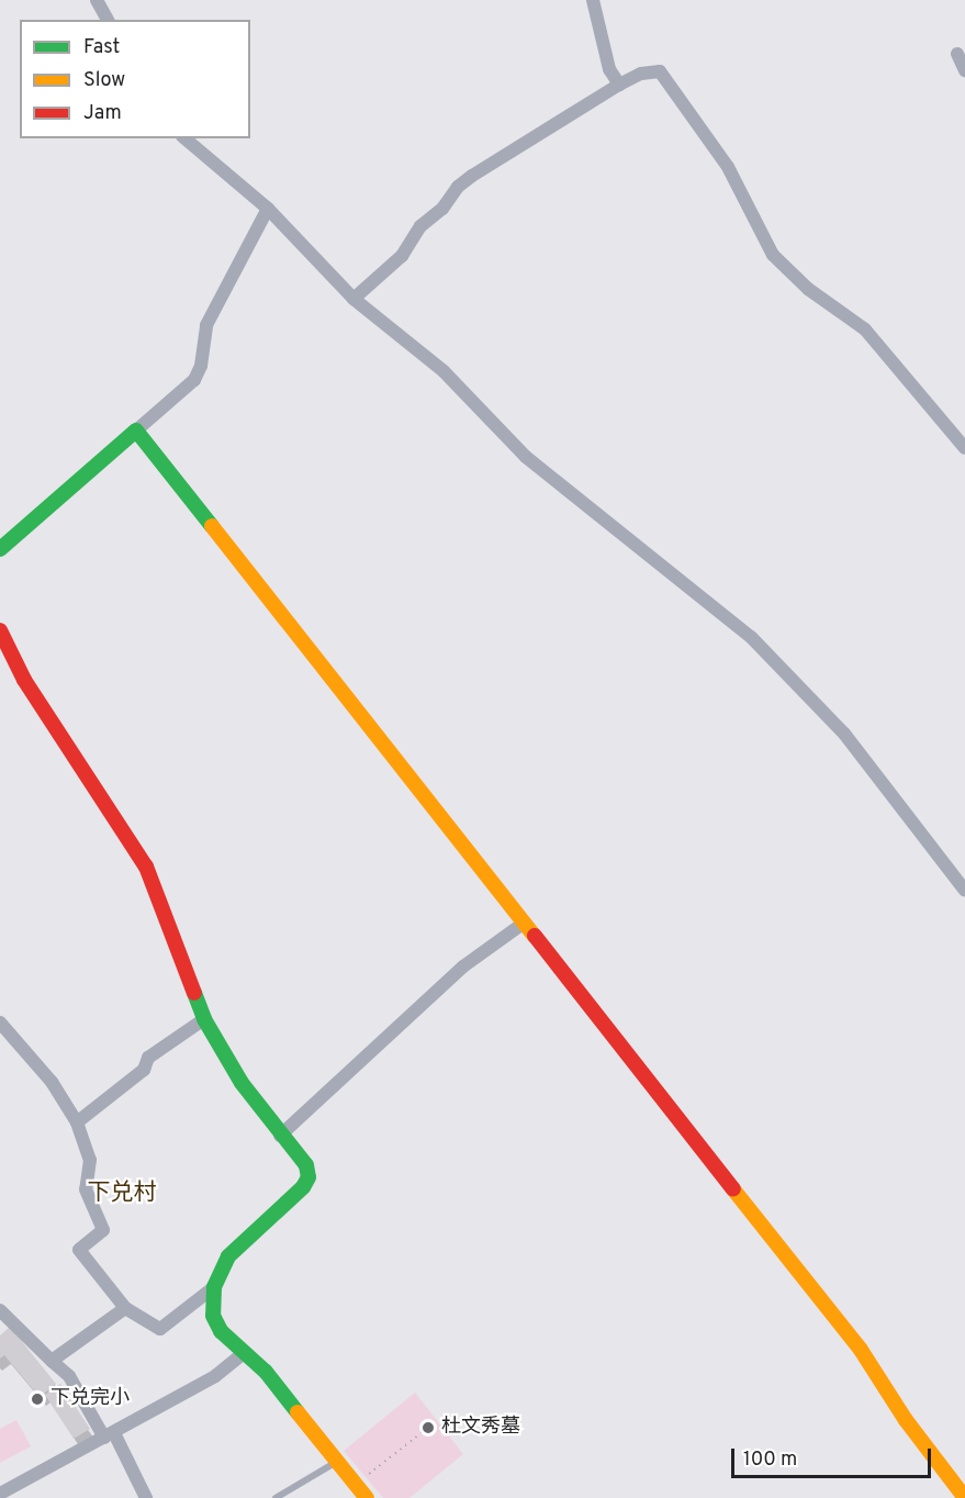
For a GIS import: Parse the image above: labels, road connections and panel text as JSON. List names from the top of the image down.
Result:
{
  "districts": ["下兑村"],
  "places": ["下兑完小", "杜文秀墓"],
  "legend": ["Fast", "Slow", "Jam"],
  "scale_bar": "100 m"
}
